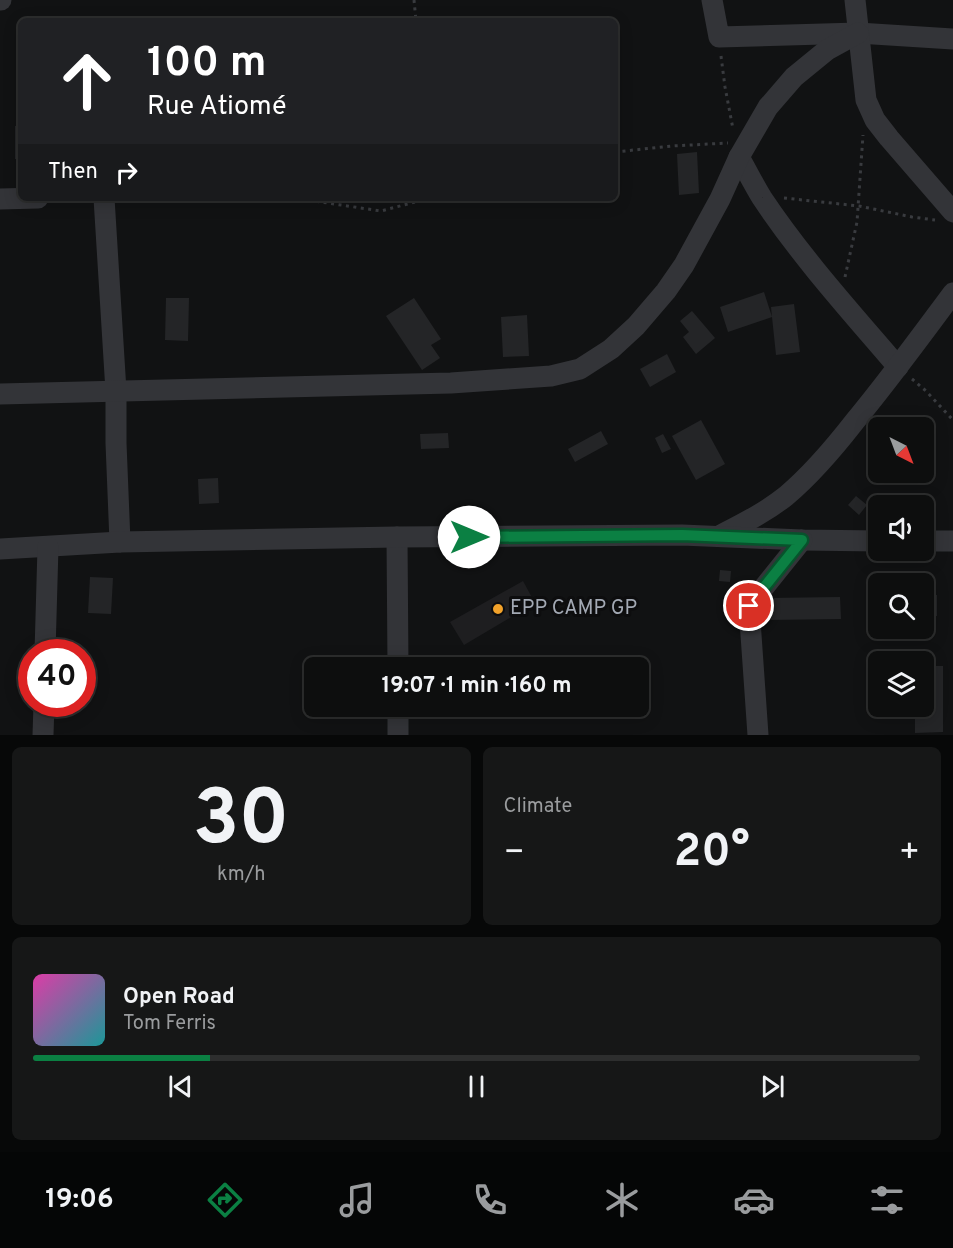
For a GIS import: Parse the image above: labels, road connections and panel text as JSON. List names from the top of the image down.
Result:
{
  "places": ["EPP CAMP GP"],
  "north": "bottom right",
  "page": {
    "turn": ["100 m", "Rue Atiomé"],
    "then": "Then",
    "limit": "40",
    "trip": "19:07 · 1 min · 160 m",
    "tile": [
      ["30", "km/h"],
      "Climate"
    ],
    "heat": ["−", "20°", "+"],
    "song": ["Open Road", "Tom Ferris"],
    "tabs": "19:06"
  }
}
